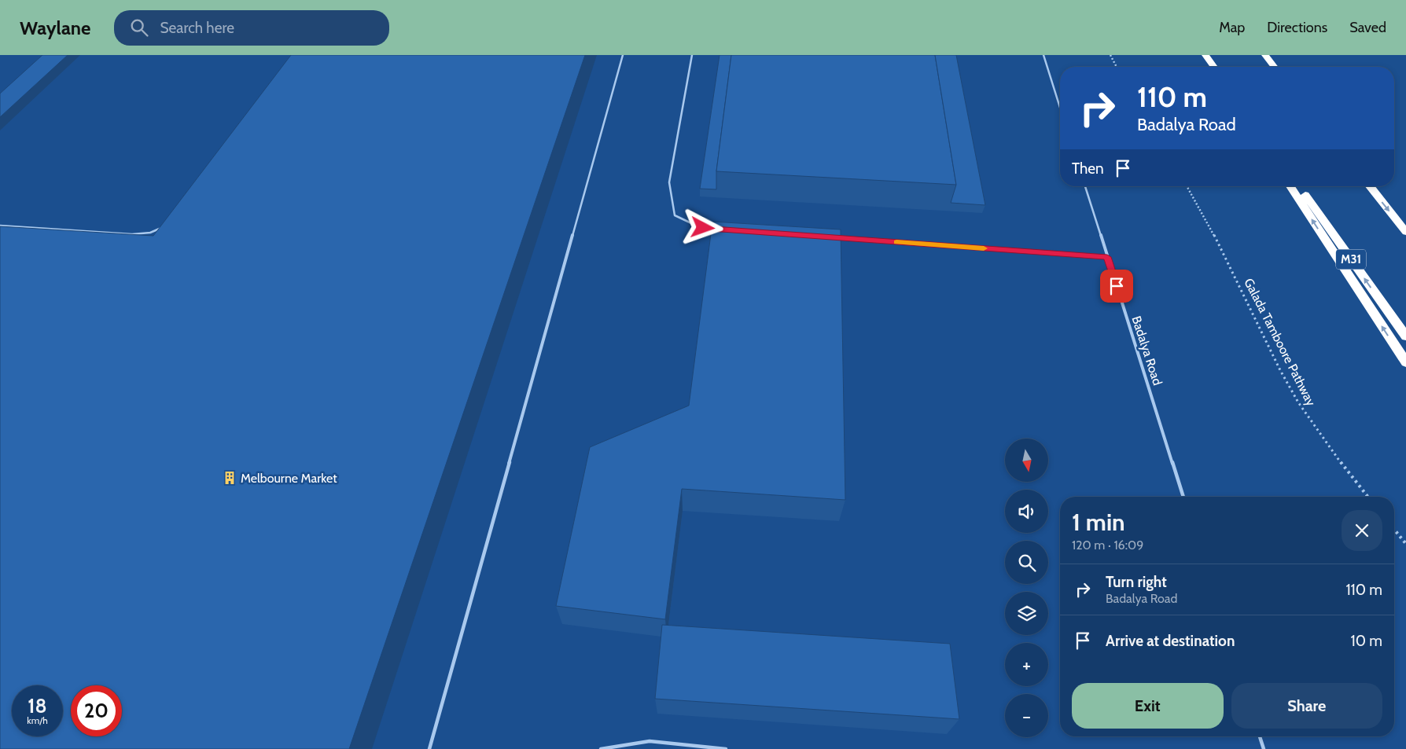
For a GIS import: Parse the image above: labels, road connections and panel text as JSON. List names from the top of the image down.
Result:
{
  "streets": {
    "highway": ["M31"],
    "lane": ["Badalya Road"],
    "path": ["Galada Tamboore Pathway"]
  },
  "places": {
    "building": ["Melbourne Market"]
  },
  "north": "bottom",
  "page": {
    "header": "Waylane",
    "search": "Search here",
    "nav": ["Map", "Directions", "Saved"],
    "turn": ["110 m", "Badalya Road"],
    "then": "Then",
    "map_buttons": ["+", "−"],
    "heading": ["1 min", "120 m · 16:09"],
    "list": [
      {
        "name": "Turn right",
        "note": "Badalya Road",
        "value": "110 m"
      },
      {
        "name": "Arrive at destination",
        "value": "10 m"
      }
    ],
    "buttons": ["Exit", "Share"],
    "speed": "18 km/h",
    "limit": "20"
  }
}
